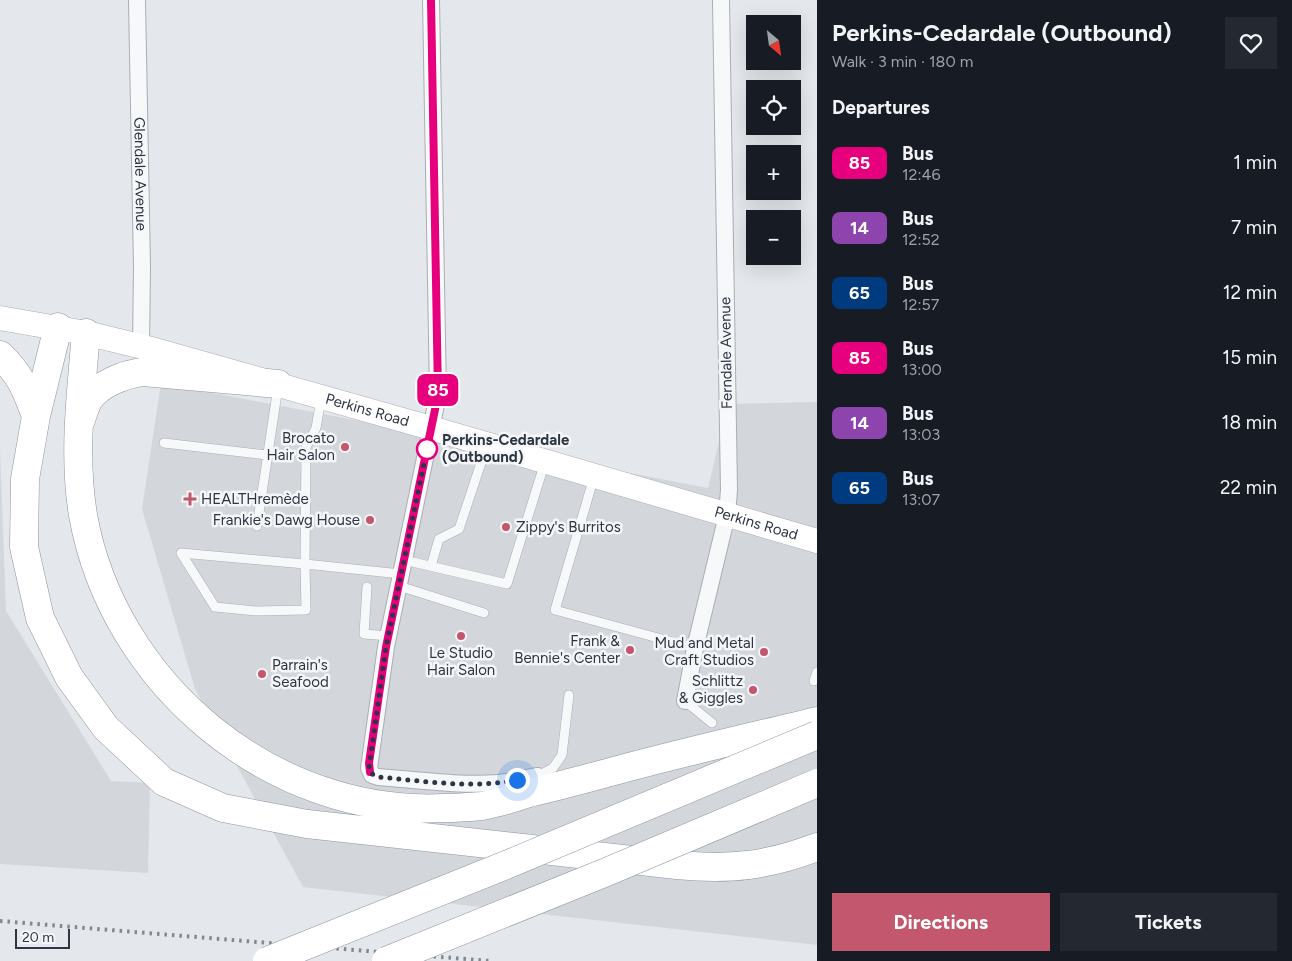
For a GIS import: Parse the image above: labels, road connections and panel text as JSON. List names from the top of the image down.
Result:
{
  "streets": {
    "street": ["Glendale Avenue", "Ferndale Avenue", "Perkins Road"]
  },
  "crossings": [
    ["Glendale Avenue", "Perkins Road"],
    ["Ferndale Avenue", "Perkins Road"]
  ],
  "places": {
    "other": [
      "Brocato Hair Salon",
      "Perkins-Cedardale (Outbound)",
      "Frankie's Dawg House",
      "Zippy's Burritos",
      "Le Studio Hair Salon",
      "Frank & Bennie's Center",
      "Mud and Metal Craft Studios",
      "Parrain's Seafood",
      "Schlittz & Giggles"
    ],
    "health": ["HEALTHremède"]
  },
  "lines": ["bus line 85"],
  "scale_bar": "20 m",
  "north": "bottom right",
  "page": {
    "on_map": "85",
    "heading": [
      ["Perkins-Cedardale (Outbound)", "Walk · 3 min · 180 m"],
      "Departures"
    ],
    "map_buttons": ["+", "−"],
    "list": [
      {
        "mark": "85",
        "name": "Bus",
        "note": "12:46",
        "value": "1 min"
      },
      {
        "mark": "14",
        "name": "Bus",
        "note": "12:52",
        "value": "7 min"
      },
      {
        "mark": "65",
        "name": "Bus",
        "note": "12:57",
        "value": "12 min"
      },
      {
        "mark": "85",
        "name": "Bus",
        "note": "13:00",
        "value": "15 min"
      },
      {
        "mark": "14",
        "name": "Bus",
        "note": "13:03",
        "value": "18 min"
      },
      {
        "mark": "65",
        "name": "Bus",
        "note": "13:07",
        "value": "22 min"
      }
    ],
    "buttons": ["Directions", "Tickets"],
    "scale": "20 m"
  }
}
